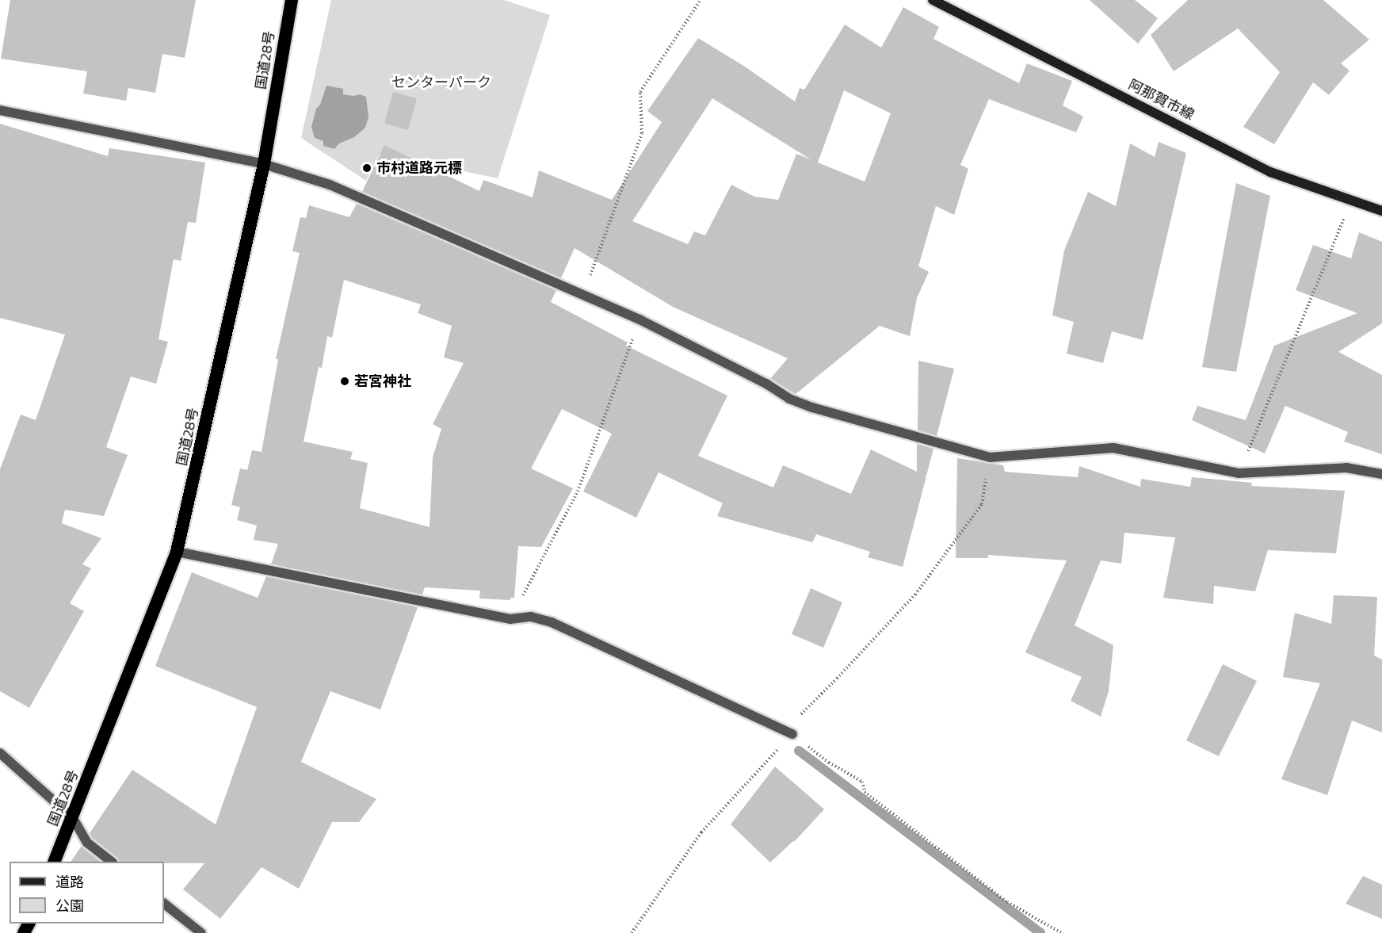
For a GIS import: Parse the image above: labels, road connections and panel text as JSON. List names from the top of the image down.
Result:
{
  "streets": {
    "highway": ["国道28号"],
    "main road": ["阿那賀市線"]
  },
  "parks": ["センターパーク"],
  "places": ["市村道路元標", "若宮神社"],
  "legend": ["道路", "公園"]
}
